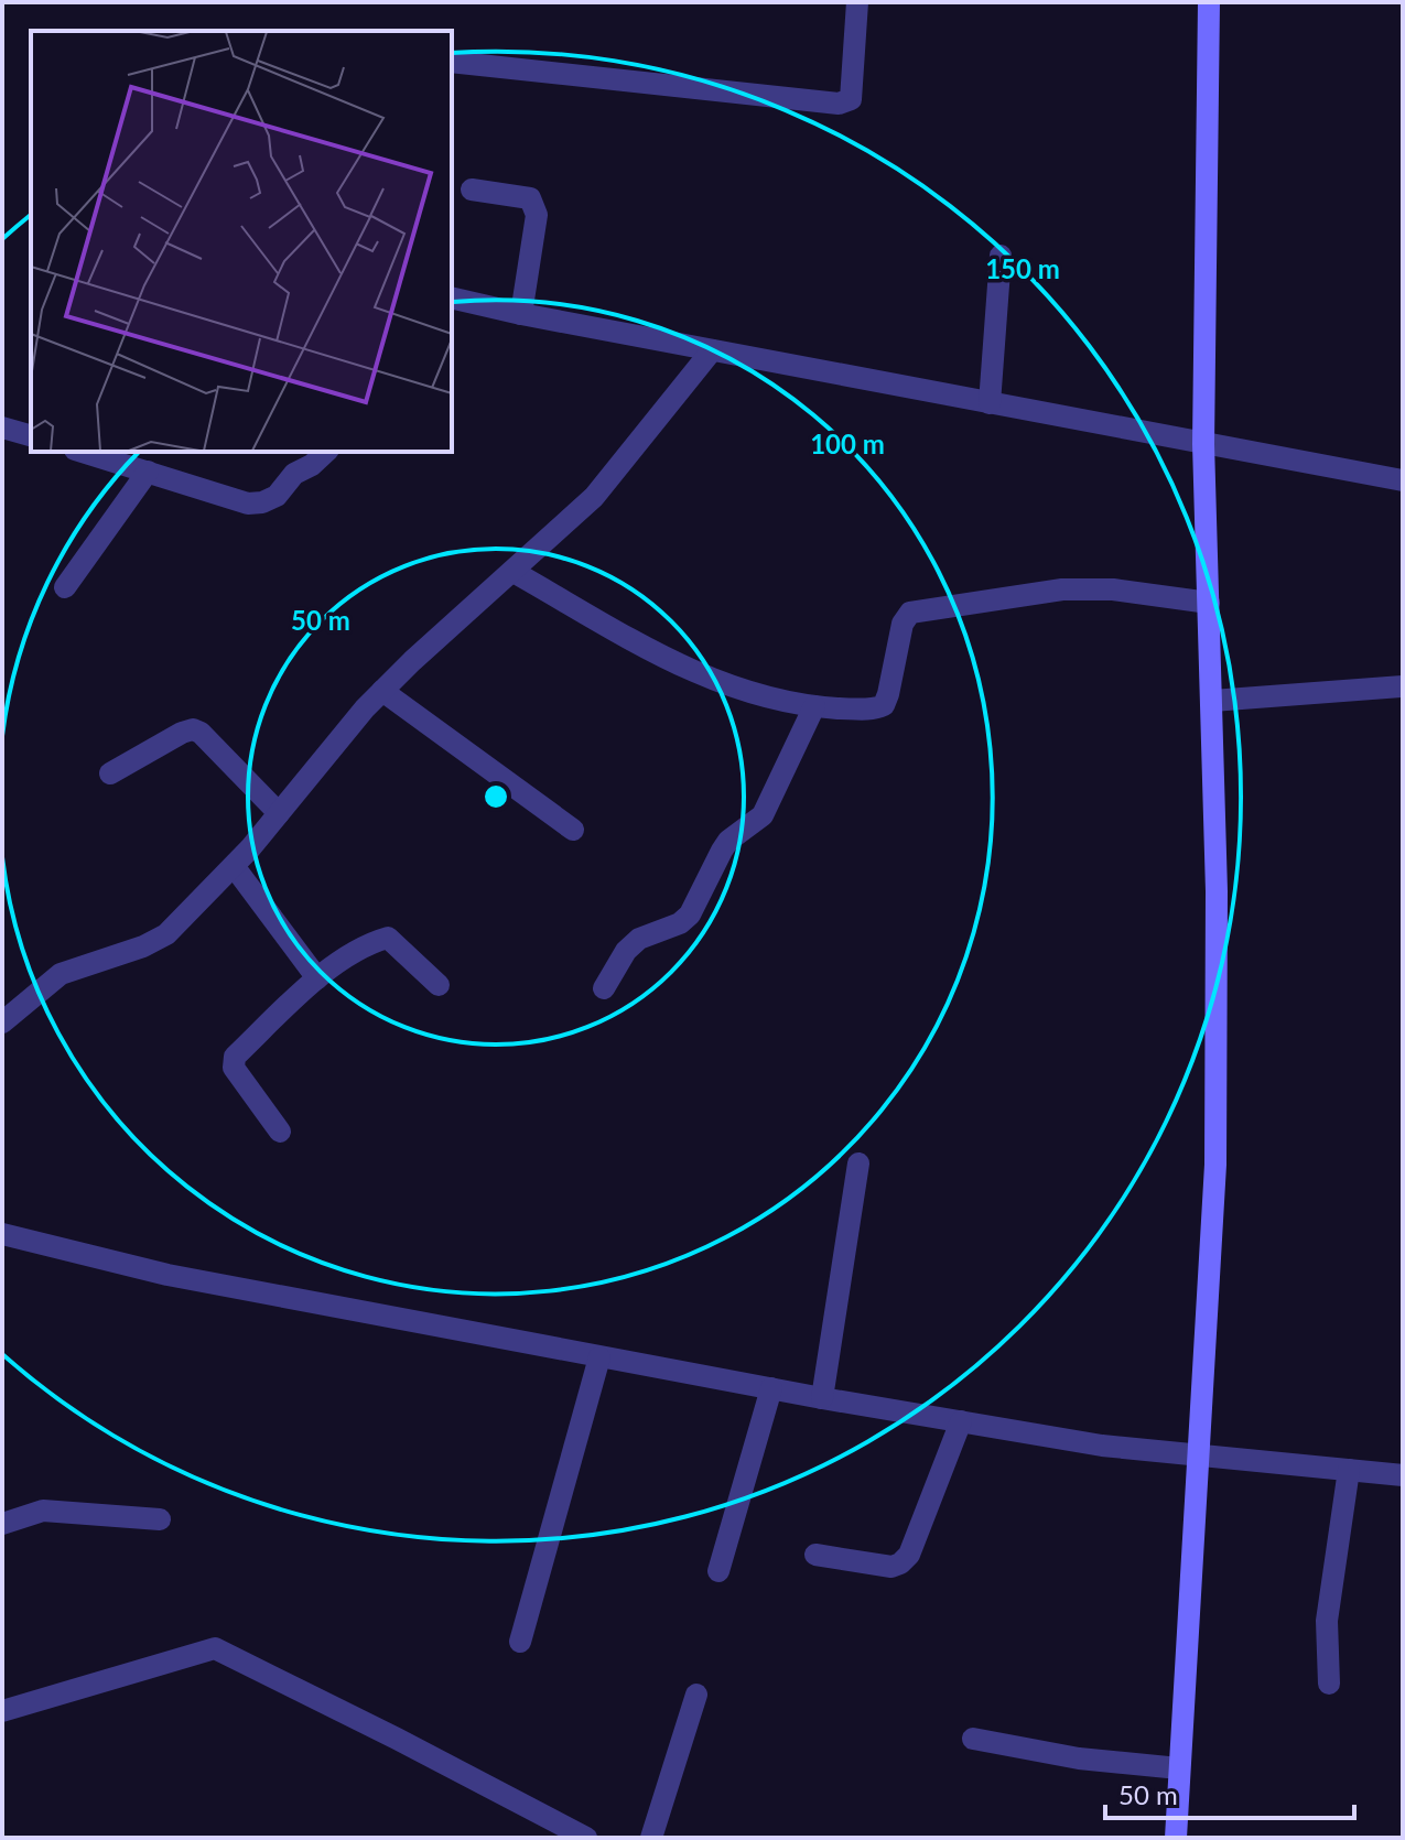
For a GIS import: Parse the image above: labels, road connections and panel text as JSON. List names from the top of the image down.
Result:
{
  "scale_bar": "50 m",
  "rings": ["150 m", "100 m", "50 m"]
}
